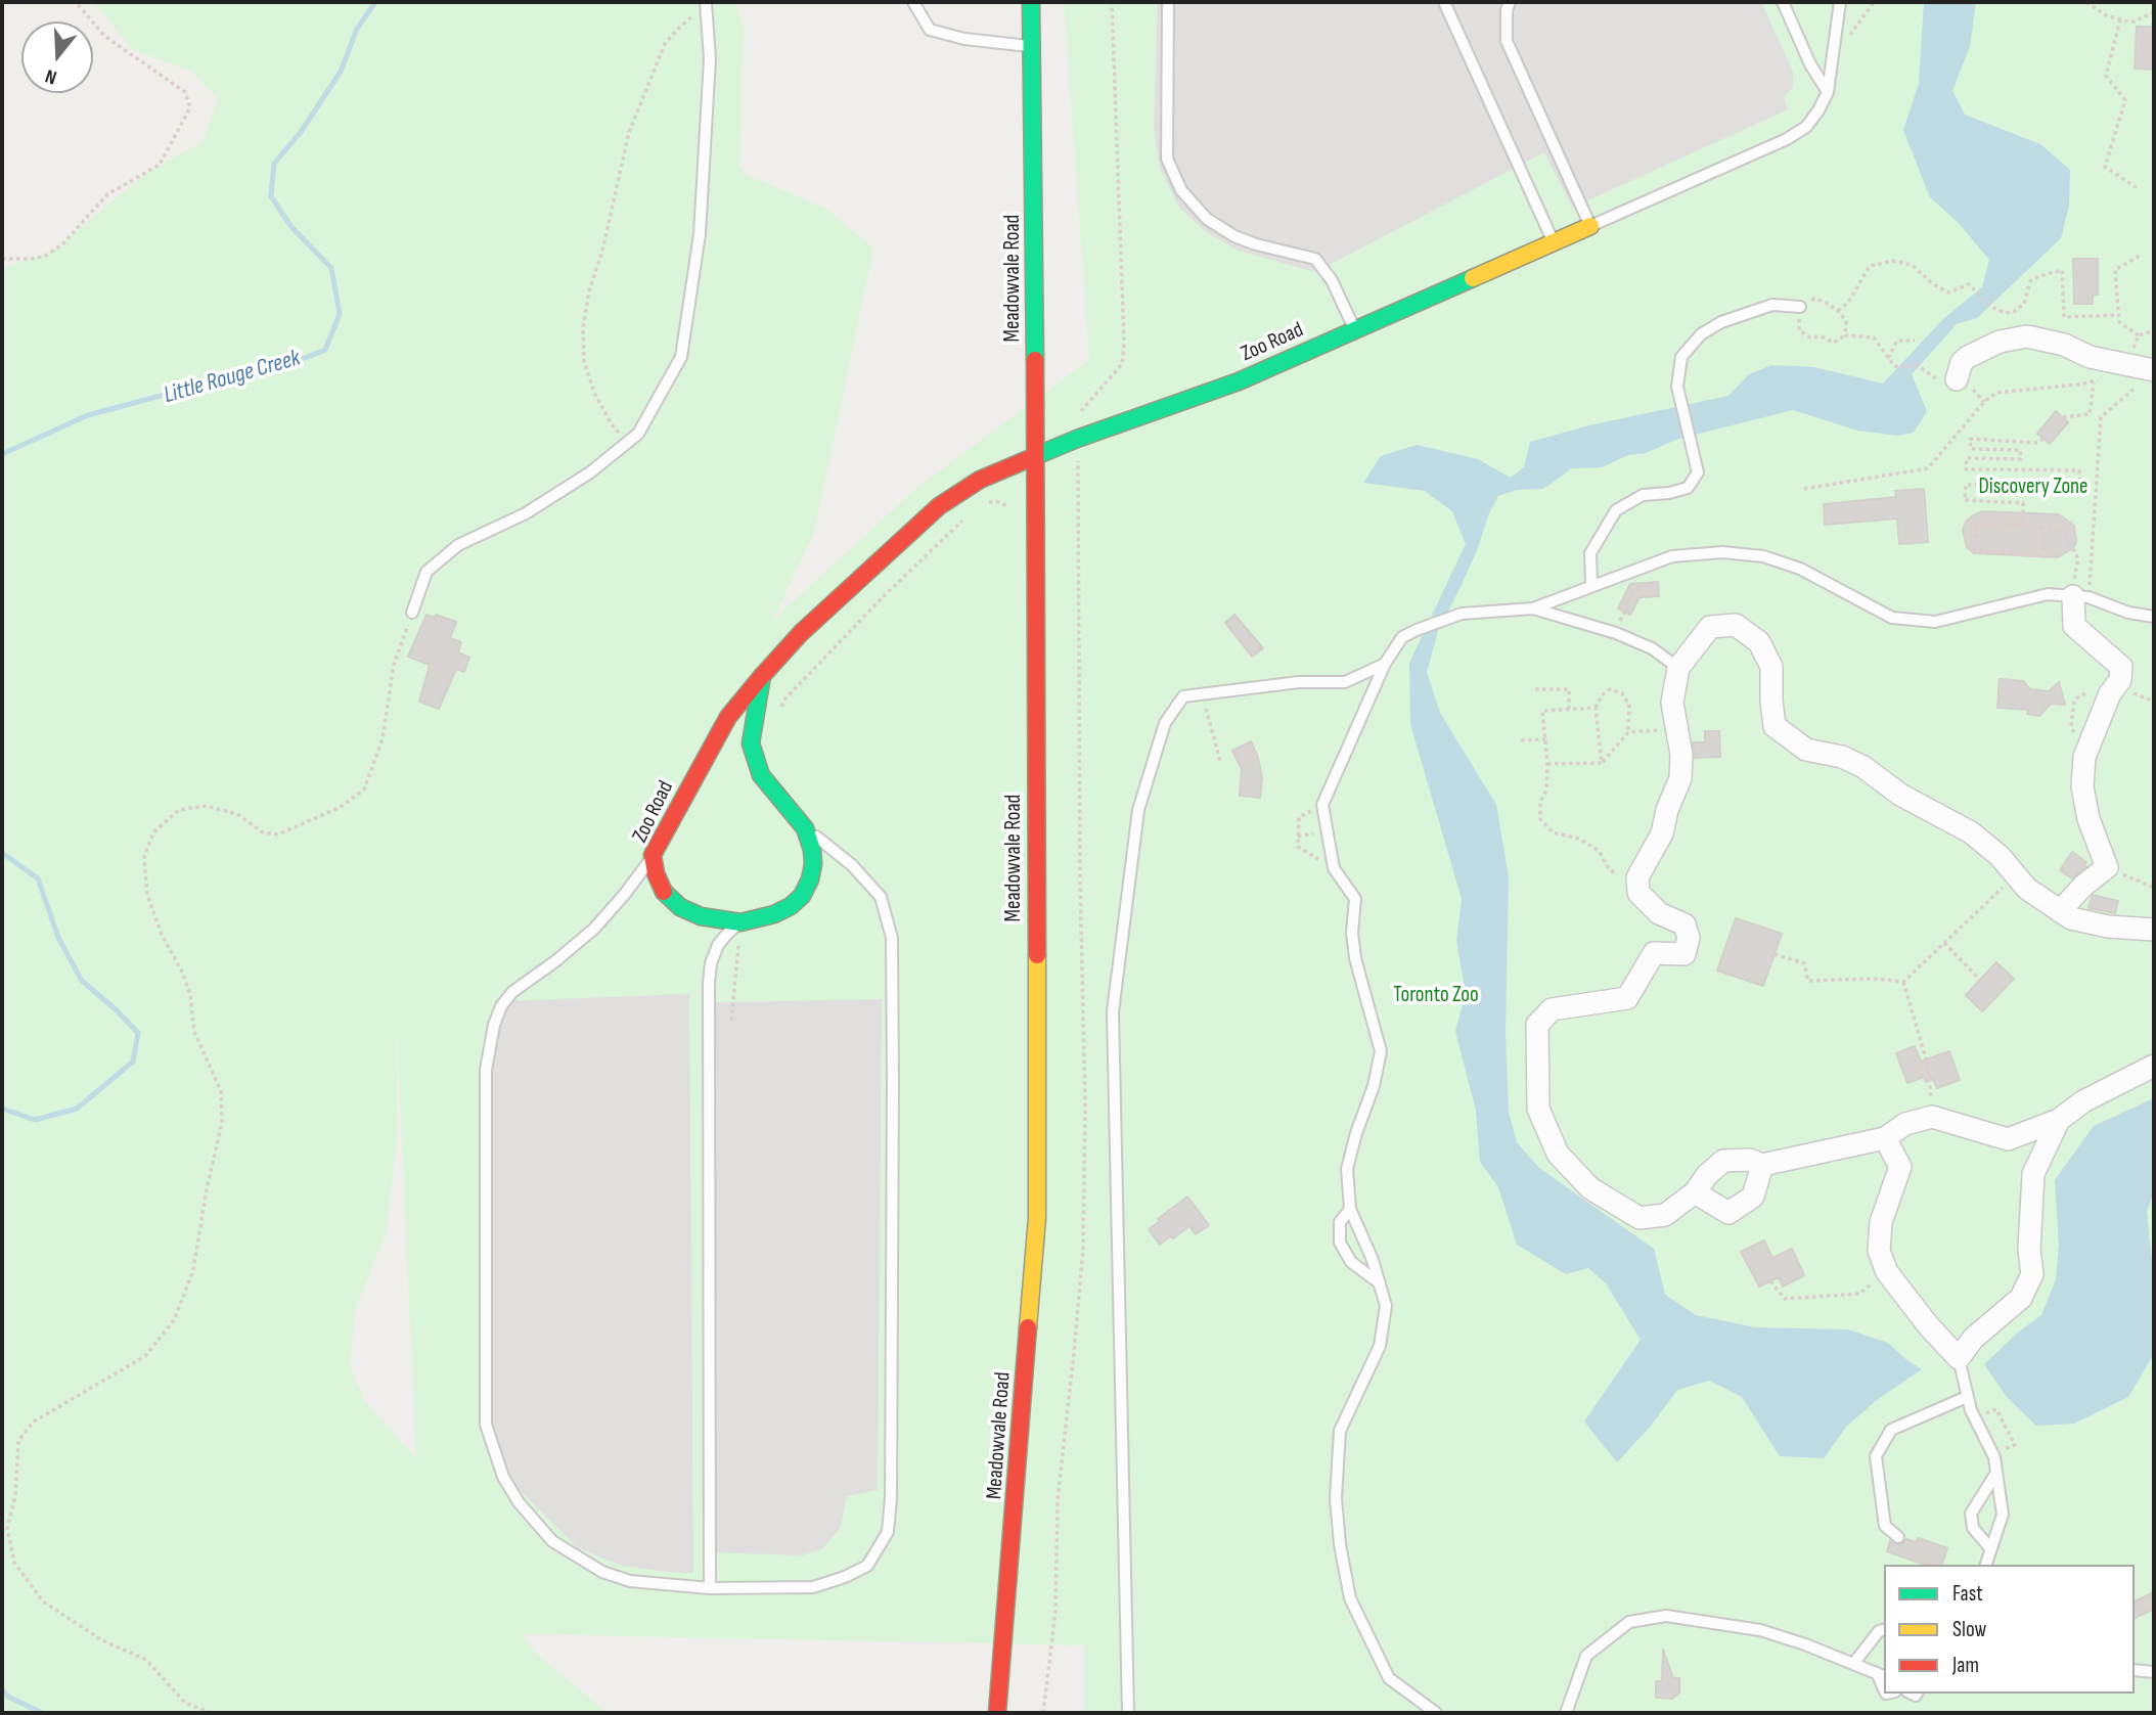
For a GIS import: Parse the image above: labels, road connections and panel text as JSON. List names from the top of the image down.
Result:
{
  "streets": {
    "main road": ["Meadowvale Road", "Zoo Road"]
  },
  "crossings": [
    ["Meadowvale Road", "Zoo Road"]
  ],
  "water": ["Little Rouge Creek"],
  "parks": ["Discovery Zone", "Toronto Zoo"],
  "legend": ["Fast", "Slow", "Jam"],
  "north": "bottom"
}
